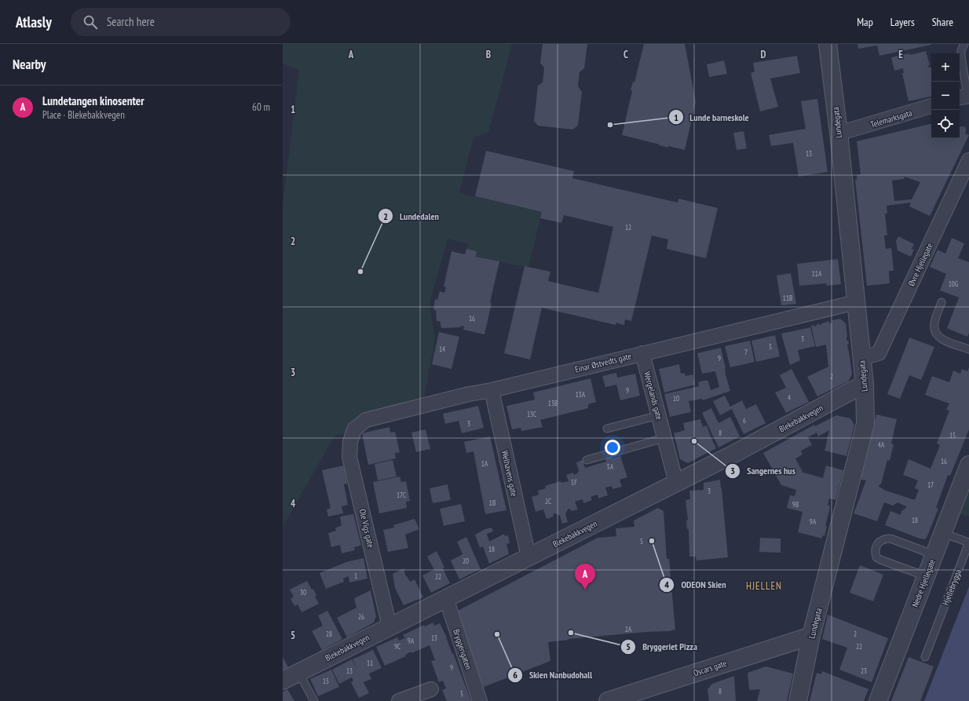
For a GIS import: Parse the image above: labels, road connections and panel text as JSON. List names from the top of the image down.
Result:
{
  "streets": {
    "street": [
      "Telemarksgata",
      "Lundegata",
      "Øvre Hjellegate",
      "Einar Østvedts gate",
      "Wergelands gate",
      "Blekebakkvegen",
      "Welhavens gate",
      "Ole Vigs gate",
      "Nedre Hjellegate",
      "Bryggerigaten",
      "Oscars gate"
    ],
    "lane": ["Hjellebrygga"]
  },
  "crossings": [
    ["Lundegata", "Øvre Hjellegate"],
    ["Lundegata", "Einar Østvedts gate"],
    ["Lundegata", "Blekebakkvegen"],
    ["Lundegata", "Oscars gate"],
    ["Einar Østvedts gate", "Wergelands gate"],
    ["Einar Østvedts gate", "Welhavens gate"],
    ["Einar Østvedts gate", "Ole Vigs gate"],
    ["Wergelands gate", "Blekebakkvegen"],
    ["Blekebakkvegen", "Welhavens gate"],
    ["Blekebakkvegen", "Ole Vigs gate"],
    ["Blekebakkvegen", "Bryggerigaten"],
    ["Nedre Hjellegate", "Hjellebrygga"]
  ],
  "districts": ["HJELLEN"],
  "places": [
    "Lunde barneskole",
    "Lundedalen",
    "Sangernes hus",
    "ODEON Skien",
    "Bryggeriet Pizza",
    "Skien Nanbudohall"
  ],
  "house_numbers": [
    "13",
    "12",
    "11A",
    "10G",
    "11B",
    "16",
    "3",
    "5",
    "14",
    "7",
    "9",
    "2",
    "9",
    "13A",
    "4",
    "10",
    "13B",
    "13C",
    "6",
    "3",
    "8",
    "15",
    "4A",
    "16",
    "1A",
    "5A",
    "5F",
    "17",
    "3",
    "17C",
    "2C",
    "1B",
    "9B",
    "18",
    "9A",
    "5",
    "18",
    "20",
    "1",
    "22",
    "30",
    "26",
    "2A",
    "28",
    "2",
    "13",
    "9A",
    "9C",
    "22",
    "11",
    "9",
    "13",
    "23",
    "15",
    "8",
    "5"
  ],
  "page": {
    "header": "Atlasly",
    "search": "Search here",
    "nav": ["Map", "Layers", "Share"],
    "heading": "Nearby",
    "map_buttons": ["+", "−"],
    "list": [
      {
        "mark": "A",
        "name": "Lundetangen kinosenter",
        "note": "Place · Blekebakkvegen",
        "value": "60 m"
      }
    ],
    "pins": "A"
  },
  "grid": {
    "columns": [
      "A",
      "B",
      "C",
      "D",
      "E"
    ],
    "rows": [
      "1",
      "2",
      "3",
      "4",
      "5"
    ]
  }
}
